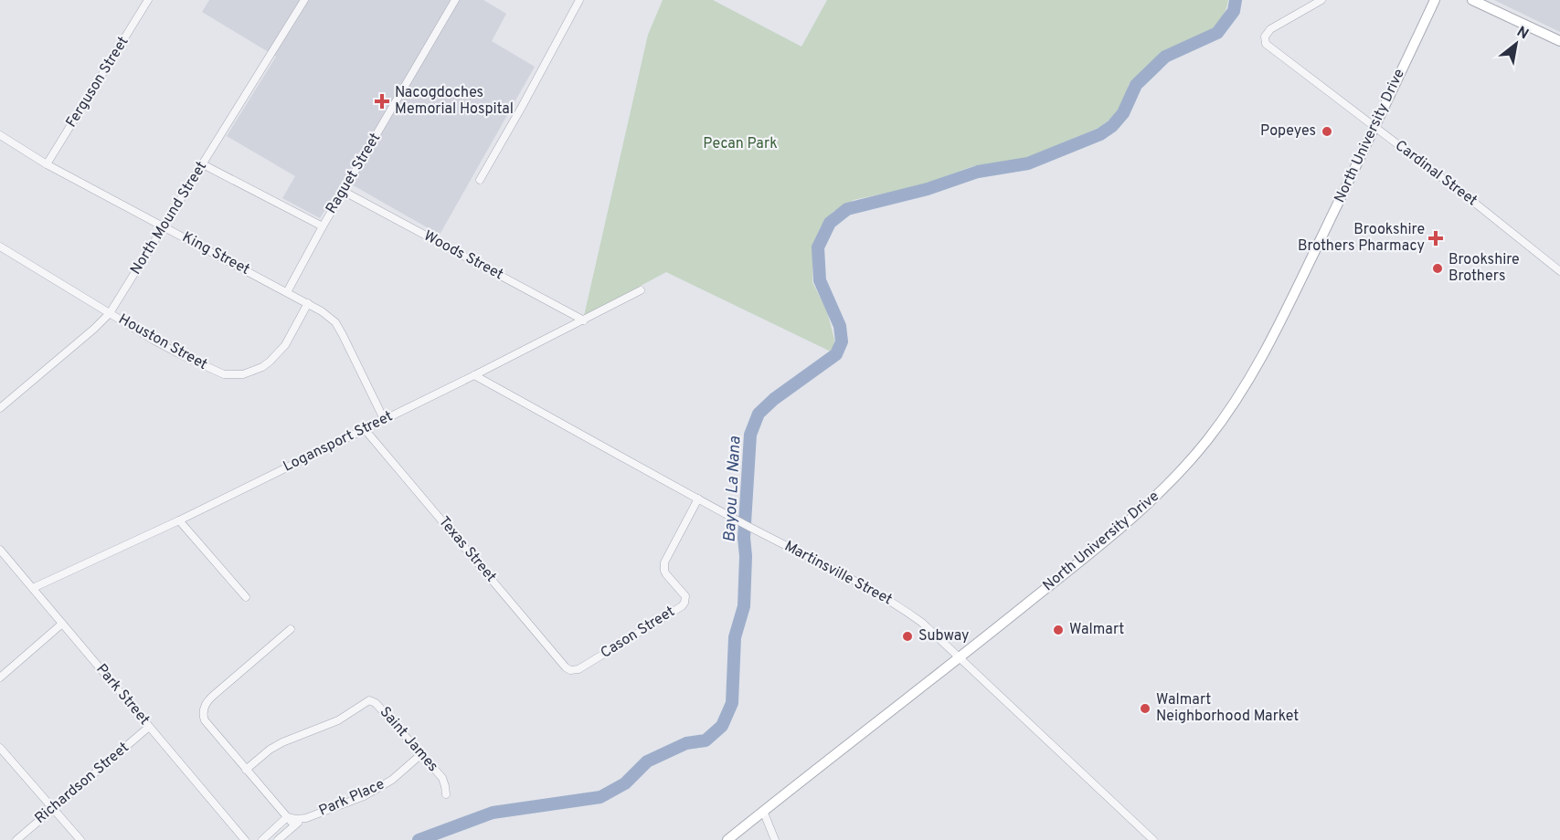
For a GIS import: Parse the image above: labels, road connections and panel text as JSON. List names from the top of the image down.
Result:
{
  "streets": {
    "main road": ["North University Drive"],
    "street": [
      "Ferguson Street",
      "Raguet Street",
      "Cardinal Street",
      "North Mound Street",
      "King Street",
      "Woods Street",
      "Houston Street",
      "Logansport Street",
      "Texas Street",
      "Martinsville Street",
      "Cason Street",
      "Park Street",
      "Saint James",
      "Richardson Street",
      "Park Place"
    ]
  },
  "crossings": [
    ["Ferguson Street", "King Street"],
    ["North University Drive", "Cardinal Street"],
    ["North University Drive", "Martinsville Street"],
    ["Raguet Street", "King Street"],
    ["Raguet Street", "Woods Street"],
    ["North Mound Street", "King Street"],
    ["North Mound Street", "Houston Street"],
    ["King Street", "Houston Street"],
    ["King Street", "Logansport Street"],
    ["Woods Street", "Logansport Street"],
    ["Logansport Street", "Texas Street"],
    ["Logansport Street", "Martinsville Street"],
    ["Logansport Street", "Park Street"],
    ["Texas Street", "Cason Street"],
    ["Martinsville Street", "Cason Street"],
    ["Park Street", "Richardson Street"],
    ["Saint James", "Park Place"]
  ],
  "water": ["Bayou La Nana"],
  "parks": ["Pecan Park"],
  "places": {
    "health": ["Nacogdoches Memorial Hospital", "Brookshire Brothers Pharmacy"],
    "other": [
      "Popeyes",
      "Brookshire Brothers",
      "Walmart",
      "Subway",
      "Walmart Neighborhood Market"
    ]
  },
  "north": "top right"
}
